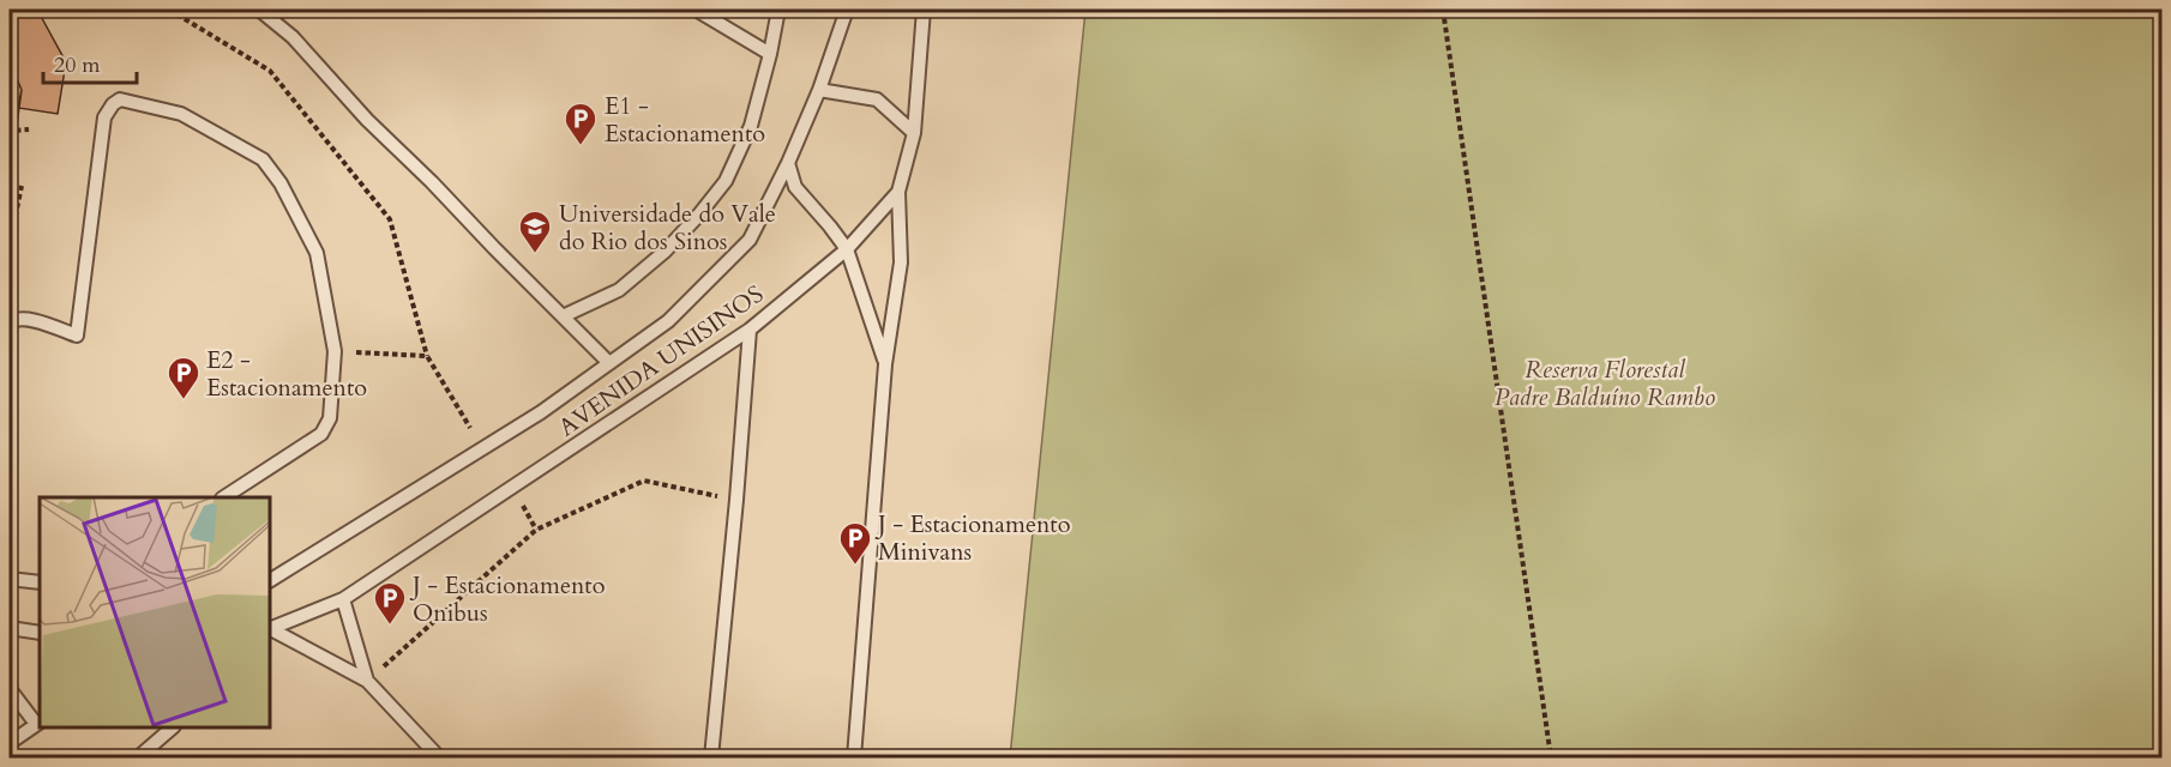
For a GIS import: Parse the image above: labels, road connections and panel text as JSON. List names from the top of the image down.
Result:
{
  "streets": {
    "lane": ["AVENIDA UNISINOS"]
  },
  "parks": ["Reserva Florestal Padre Balduíno Rambo"],
  "places": {
    "parking": [
      "E1 - Estacionamento",
      "E2 - Estacionamento",
      "J - Estacionamento Minivans",
      "J - Estacionamento Onibus"
    ],
    "school or university": ["Universidade do Vale do Rio dos Sinos"]
  },
  "scale_bar": "20 m"
}
